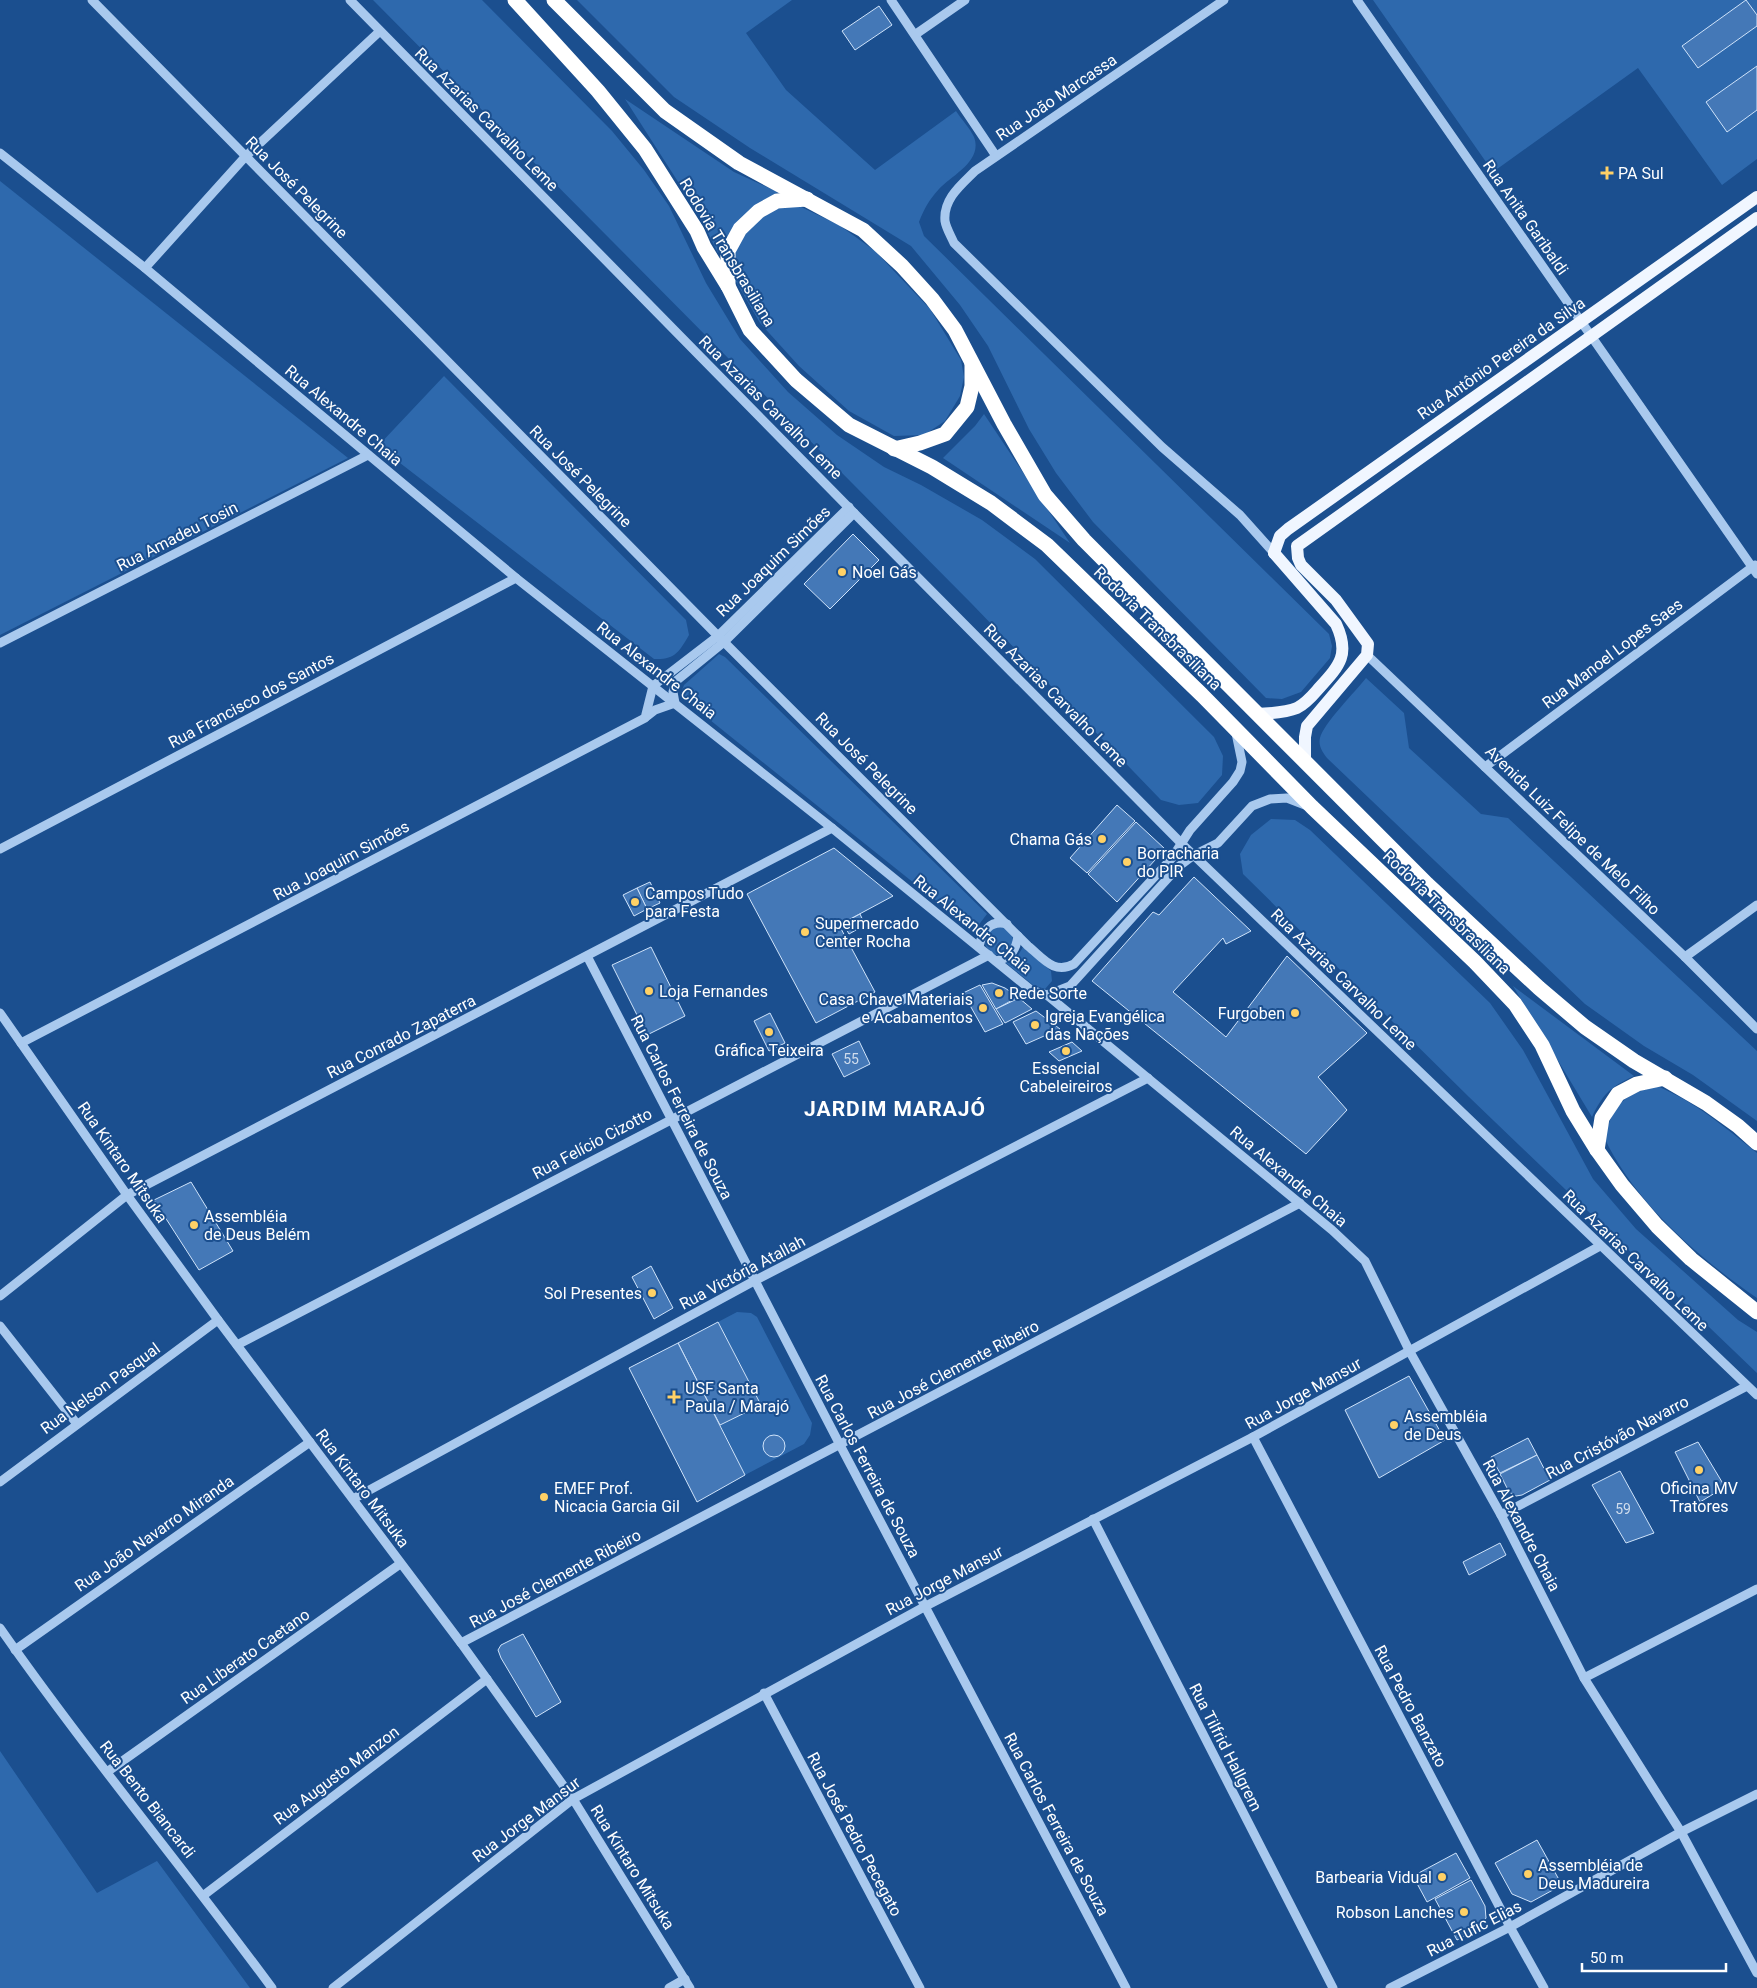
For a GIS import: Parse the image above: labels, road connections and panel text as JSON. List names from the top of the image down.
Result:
{
  "streets": {
    "highway": ["Rodovia Transbrasiliana"],
    "main road": ["Rua Antônio Pereira da Silva"],
    "street": [
      "Rua João Marcassa",
      "Rua Azarias Carvalho Leme",
      "Rua José Pelegrine",
      "Rua Anita Garibaldi",
      "Rua Alexandre Chaia",
      "Rua Amadeu Tosin",
      "Rua Joaquim Simões",
      "Rua Manoel Lopes Saes",
      "Rua Francisco dos Santos",
      "Avenida Luiz Felipe de Melo Filho",
      "Rua Conrado Zapaterra",
      "Rua Carlos Ferreira de Souza",
      "Rua Felício Cizotto",
      "Rua Kintaro Mitsuka",
      "Rua Victória Atallah",
      "Rua José Clemente Ribeiro",
      "Rua Nelson Pasqual",
      "Rua Jorge Mansur",
      "Rua Cristóvão Navarro",
      "Rua João Navarro Miranda",
      "Rua Liberato Caetano",
      "Rua Pedro Banzato",
      "Rua Tilfrid Hallgrem",
      "Rua Augusto Manzon",
      "Rua Bento Biancardi",
      "Rua José Pedro Pecegato",
      "Rua Tufic Elias"
    ]
  },
  "crossings": [
    ["Rua João Marcassa", "Rua Antônio Pereira da Silva"],
    ["Rua Azarias Carvalho Leme", "Rua José Pelegrine"],
    ["Rua Azarias Carvalho Leme", "Rua Joaquim Simões"],
    ["Rua Azarias Carvalho Leme", "Rua Jorge Mansur"],
    ["Rua Azarias Carvalho Leme", "Rua Cristóvão Navarro"],
    ["Rua José Pelegrine", "Rua Alexandre Chaia"],
    ["Rua José Pelegrine", "Rua Joaquim Simões"],
    ["Rua José Pelegrine", "Rua Felício Cizotto"],
    ["Rua Anita Garibaldi", "Rua Antônio Pereira da Silva"],
    ["Rua Anita Garibaldi", "Rua Manoel Lopes Saes"],
    ["Rua Alexandre Chaia", "Rua Amadeu Tosin"],
    ["Rua Alexandre Chaia", "Rua Joaquim Simões"],
    ["Rua Alexandre Chaia", "Rua Francisco dos Santos"],
    ["Rua Alexandre Chaia", "Rua Conrado Zapaterra"],
    ["Rua Alexandre Chaia", "Rua Felício Cizotto"],
    ["Rua Alexandre Chaia", "Rua Victória Atallah"],
    ["Rua Alexandre Chaia", "Rua José Clemente Ribeiro"],
    ["Rua Alexandre Chaia", "Rua Jorge Mansur"],
    ["Rua Alexandre Chaia", "Rua Cristóvão Navarro"],
    ["Rua Alexandre Chaia", "Rua Tufic Elias"],
    ["Rua Joaquim Simões", "Rua Kintaro Mitsuka"],
    ["Rua Manoel Lopes Saes", "Avenida Luiz Felipe de Melo Filho"],
    ["Rua Conrado Zapaterra", "Rua Carlos Ferreira de Souza"],
    ["Rua Conrado Zapaterra", "Rua Kintaro Mitsuka"],
    ["Rua Carlos Ferreira de Souza", "Rua Felício Cizotto"],
    ["Rua Carlos Ferreira de Souza", "Rua Victória Atallah"],
    ["Rua Carlos Ferreira de Souza", "Rua José Clemente Ribeiro"],
    ["Rua Carlos Ferreira de Souza", "Rua Jorge Mansur"],
    ["Rua Felício Cizotto", "Rua Kintaro Mitsuka"],
    ["Rua Kintaro Mitsuka", "Rua Victória Atallah"],
    ["Rua Kintaro Mitsuka", "Rua José Clemente Ribeiro"],
    ["Rua Kintaro Mitsuka", "Rua Nelson Pasqual"],
    ["Rua Kintaro Mitsuka", "Rua Jorge Mansur"],
    ["Rua Kintaro Mitsuka", "Rua João Navarro Miranda"],
    ["Rua Kintaro Mitsuka", "Rua Liberato Caetano"],
    ["Rua Kintaro Mitsuka", "Rua Augusto Manzon"],
    ["Rua Jorge Mansur", "Rua Pedro Banzato"],
    ["Rua Jorge Mansur", "Rua Tilfrid Hallgrem"],
    ["Rua Jorge Mansur", "Rua José Pedro Pecegato"],
    ["Rua João Navarro Miranda", "Rua Bento Biancardi"],
    ["Rua Liberato Caetano", "Rua Bento Biancardi"],
    ["Rua Pedro Banzato", "Rua Tufic Elias"],
    ["Rua Augusto Manzon", "Rua Bento Biancardi"]
  ],
  "districts": ["JARDIM MARAJÓ"],
  "places": {
    "health": ["PA Sul", "USF Santa Paula / Marajó"],
    "other": [
      "Noel Gás",
      "Chama Gás",
      "Borracharia do PIR",
      "Campos Tudo para Festa",
      "Supermercado Center Rocha",
      "Loja Fernandes",
      "Rede Sorte",
      "Casa Chave Materiais e Acabamentos",
      "Furgoben",
      "Igreja Evangélica das Nações",
      "Gráfica Teixeira",
      "Essencial Cabeleireiros",
      "Assembléia de Deus Belém",
      "Sol Presentes",
      "Assembléia de Deus",
      "Oficina MV Tratores",
      "EMEF Prof. Nicacia Garcia Gil",
      "Assembléia de Deus Madureira",
      "Barbearia Vidual",
      "Robson Lanches"
    ]
  },
  "house_numbers": ["55", "59"],
  "scale_bar": "50 m"
}
